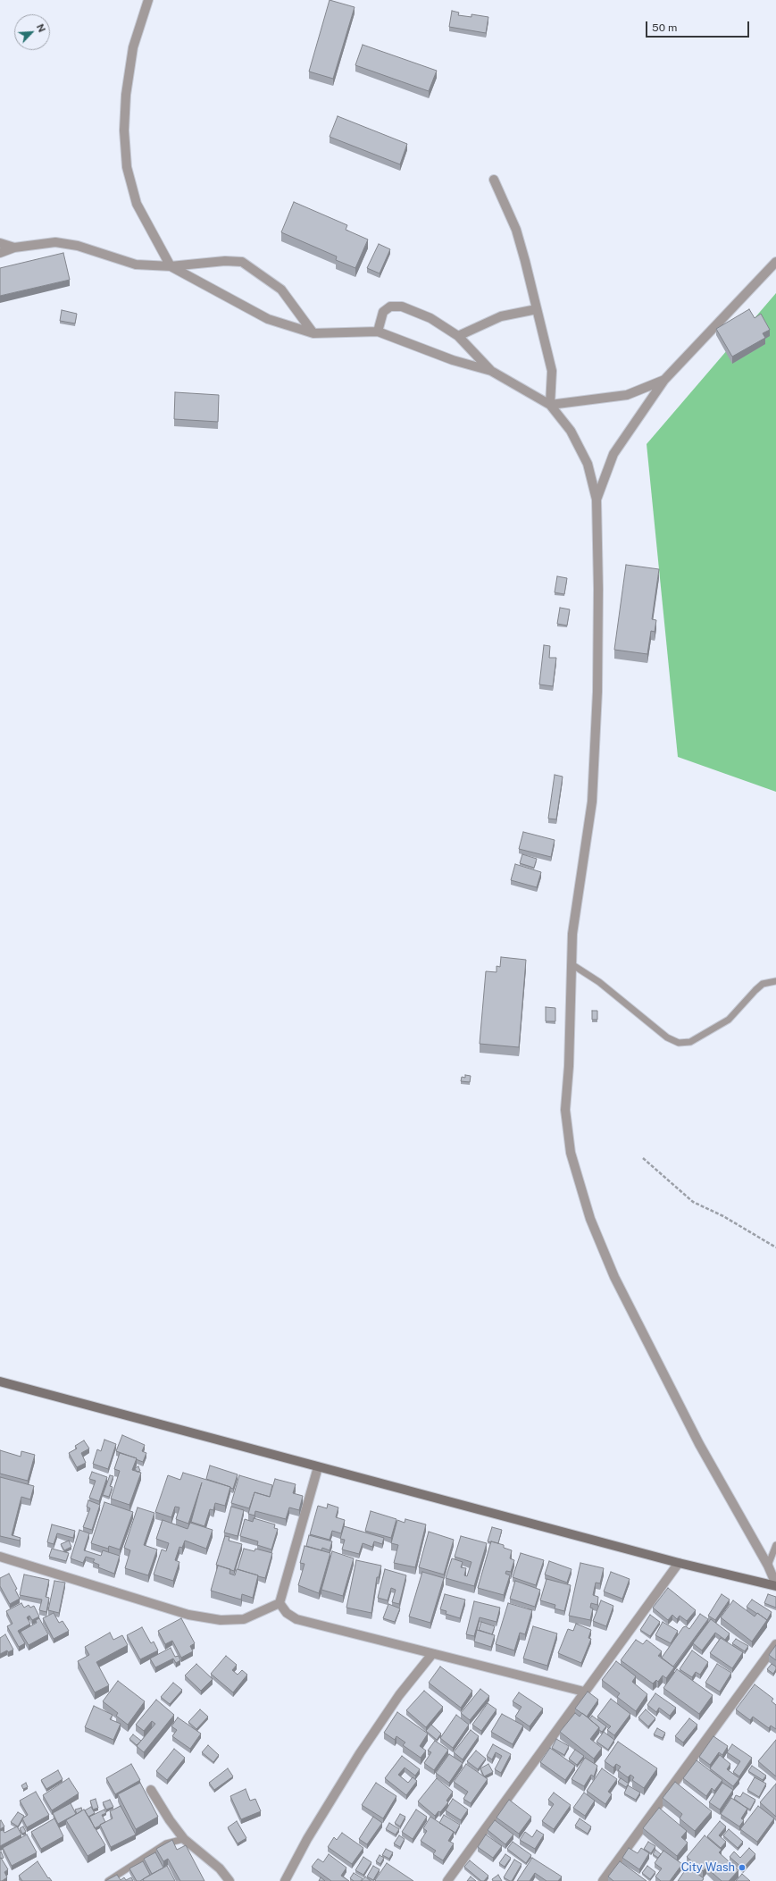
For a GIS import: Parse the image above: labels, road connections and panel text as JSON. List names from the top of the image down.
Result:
{
  "places": ["City Wash"],
  "scale_bar": "50 m",
  "north": "top right"
}
